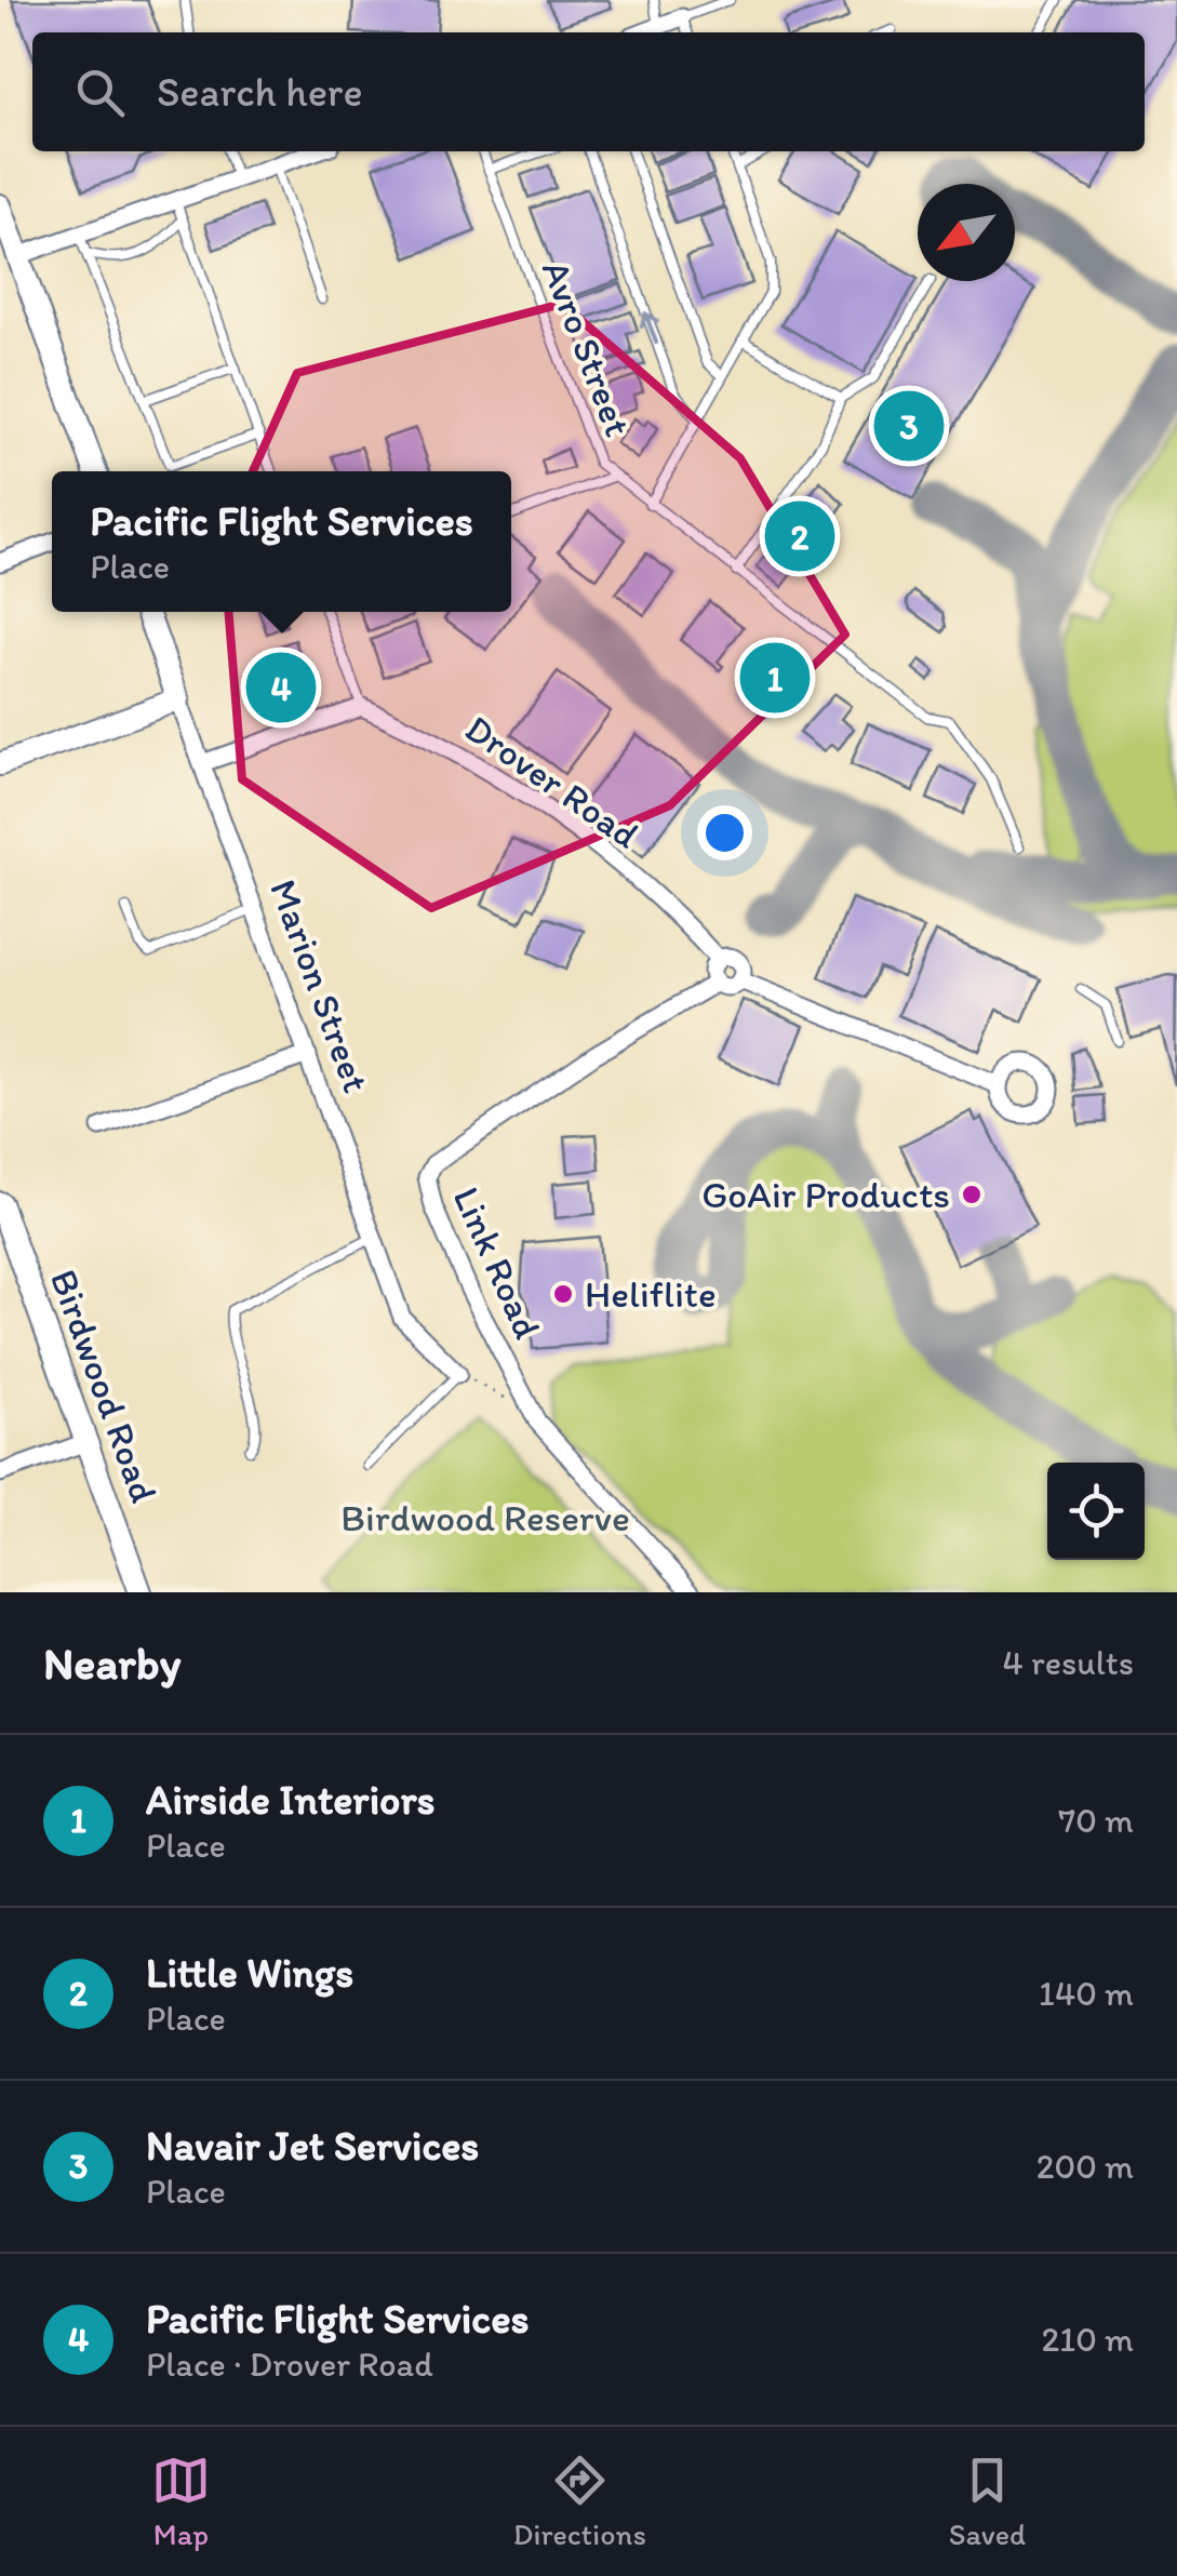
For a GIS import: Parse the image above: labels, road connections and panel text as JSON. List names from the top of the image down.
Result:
{
  "streets": {
    "main road": ["Marion Street", "Birdwood Road"],
    "street": ["Drover Road", "Link Road"],
    "lane": ["Avro Street"]
  },
  "crossings": [
    ["Drover Road", "Link Road"]
  ],
  "parks": ["Birdwood Reserve"],
  "places": ["GoAir Products", "Heliflite"],
  "north": "bottom left",
  "page": {
    "search": "Search here",
    "pins": [
      "3",
      "2",
      "1",
      "4"
    ],
    "popup": ["Pacific Flight Services", "Place"],
    "heading": ["Nearby", "4 results"],
    "list": [
      {
        "mark": "1",
        "name": "Airside Interiors",
        "note": "Place",
        "value": "70 m"
      },
      {
        "mark": "2",
        "name": "Little Wings",
        "note": "Place",
        "value": "140 m"
      },
      {
        "mark": "3",
        "name": "Navair Jet Services",
        "note": "Place",
        "value": "200 m"
      },
      {
        "mark": "4",
        "name": "Pacific Flight Services",
        "note": "Place · Drover Road",
        "value": "210 m"
      }
    ],
    "nav": ["Map", "Directions", "Saved"]
  }
}
